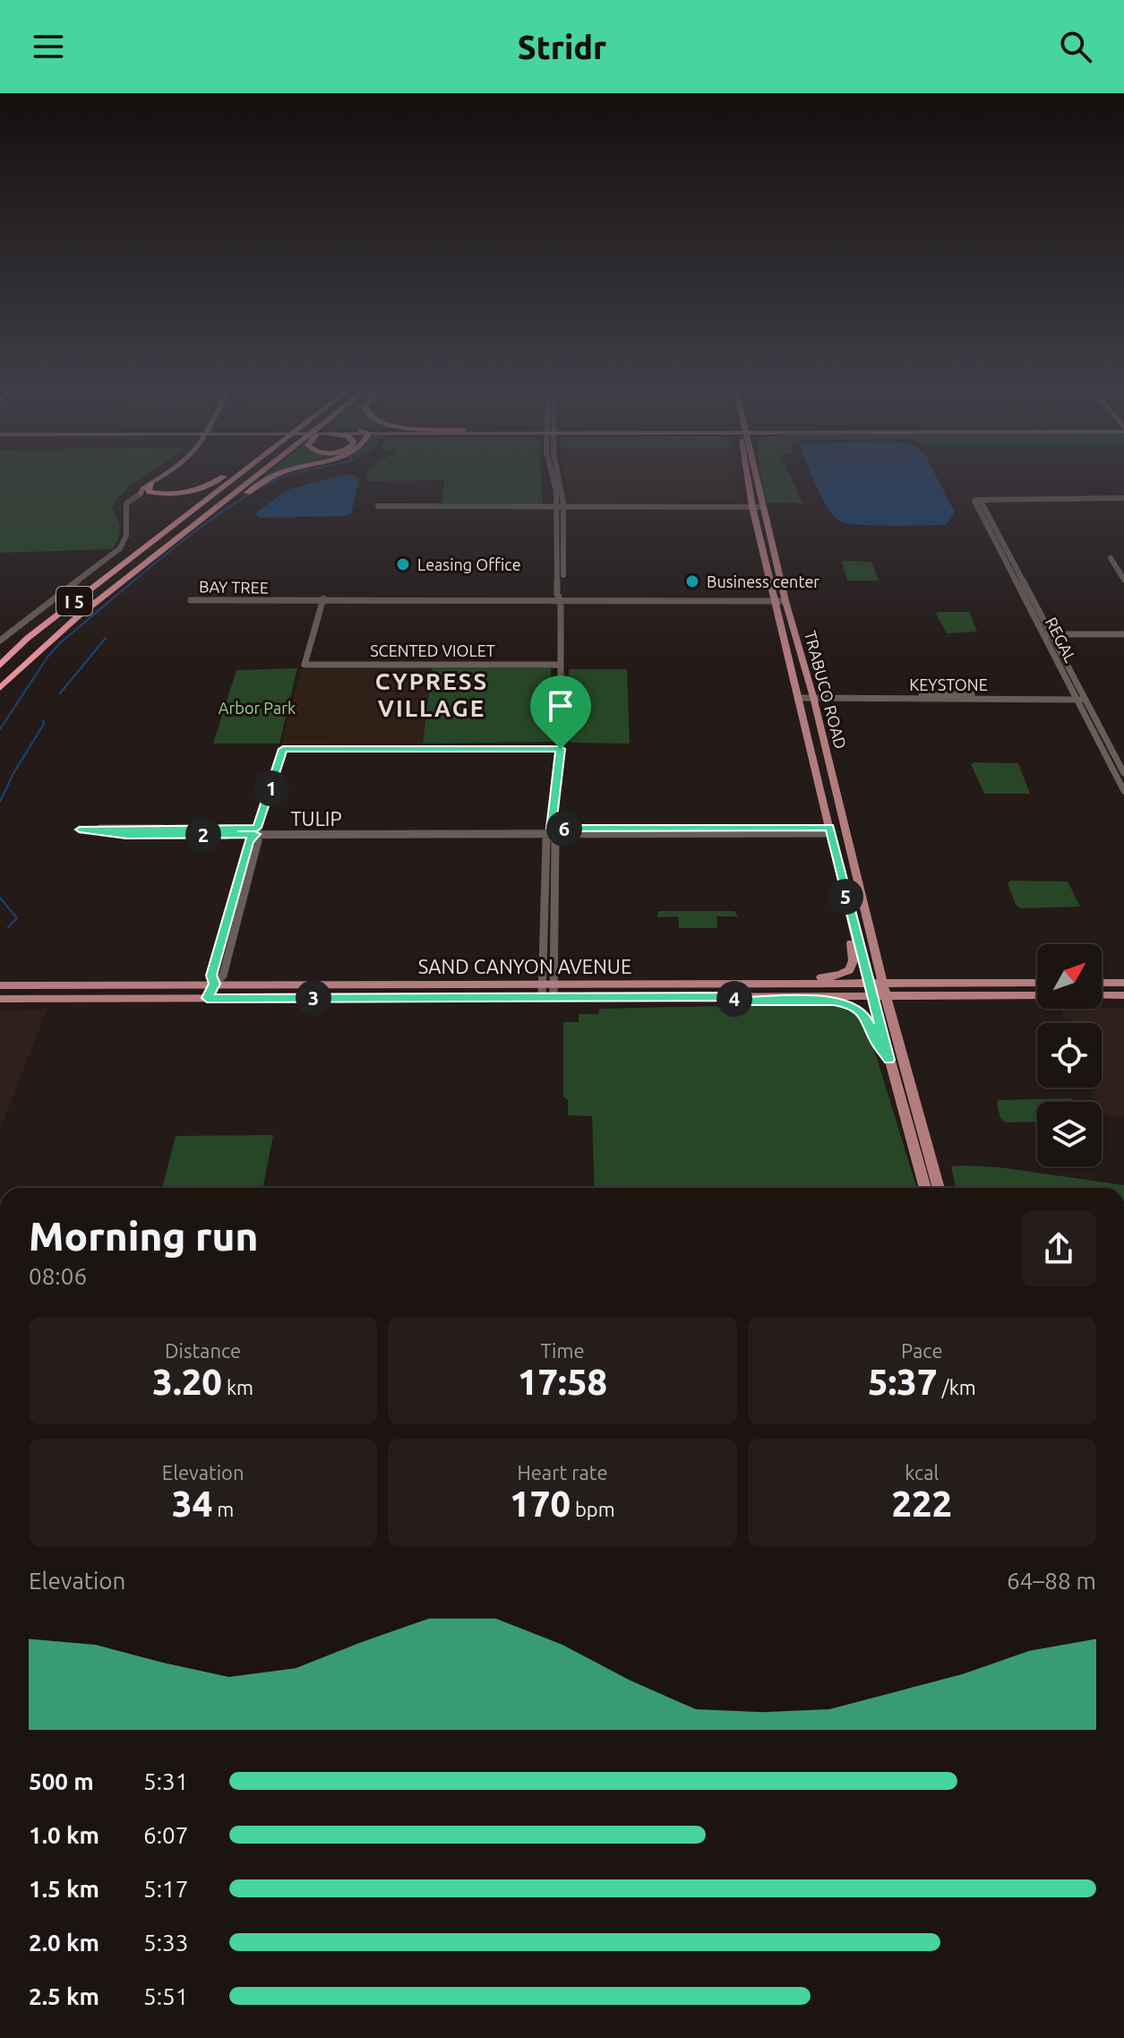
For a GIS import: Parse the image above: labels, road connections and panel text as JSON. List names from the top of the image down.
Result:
{
  "streets": {
    "highway": ["I 5"],
    "main road": ["TRABUCO ROAD", "SAND CANYON AVENUE"],
    "street": [
      "BAY TREE",
      "REGAL",
      "SCENTED VIOLET",
      "KEYSTONE",
      "TULIP"
    ]
  },
  "crossings": [
    ["BAY TREE", "SCENTED VIOLET"],
    ["BAY TREE", "TRABUCO ROAD"],
    ["REGAL", "KEYSTONE"],
    ["KEYSTONE", "TRABUCO ROAD"],
    ["TRABUCO ROAD", "TULIP"],
    ["TRABUCO ROAD", "SAND CANYON AVENUE"]
  ],
  "districts": ["CYPRESS VILLAGE"],
  "parks": ["Arbor Park"],
  "places": ["Leasing Office", "Business center"],
  "north": "top right",
  "page": {
    "header": "Stridr",
    "pins": [
      "1",
      "6",
      "2",
      "5",
      "3",
      "4"
    ],
    "heading": ["Morning run", "08:06"],
    "stats": [
      ["Distance", "3.20 km"],
      ["Time", "17:58"],
      ["Pace", "5:37 /km"],
      ["Elevation", "34 m"],
      ["Heart rate", "170 bpm"],
      ["kcal", "222"]
    ],
    "chart": ["Elevation", "64–88 m"],
    "list": [
      {
        "name": "500 m",
        "note": "5:31"
      },
      {
        "name": "1.0 km",
        "note": "6:07"
      },
      {
        "name": "1.5 km",
        "note": "5:17"
      },
      {
        "name": "2.0 km",
        "note": "5:33"
      },
      {
        "name": "2.5 km",
        "note": "5:51"
      }
    ]
  }
}
